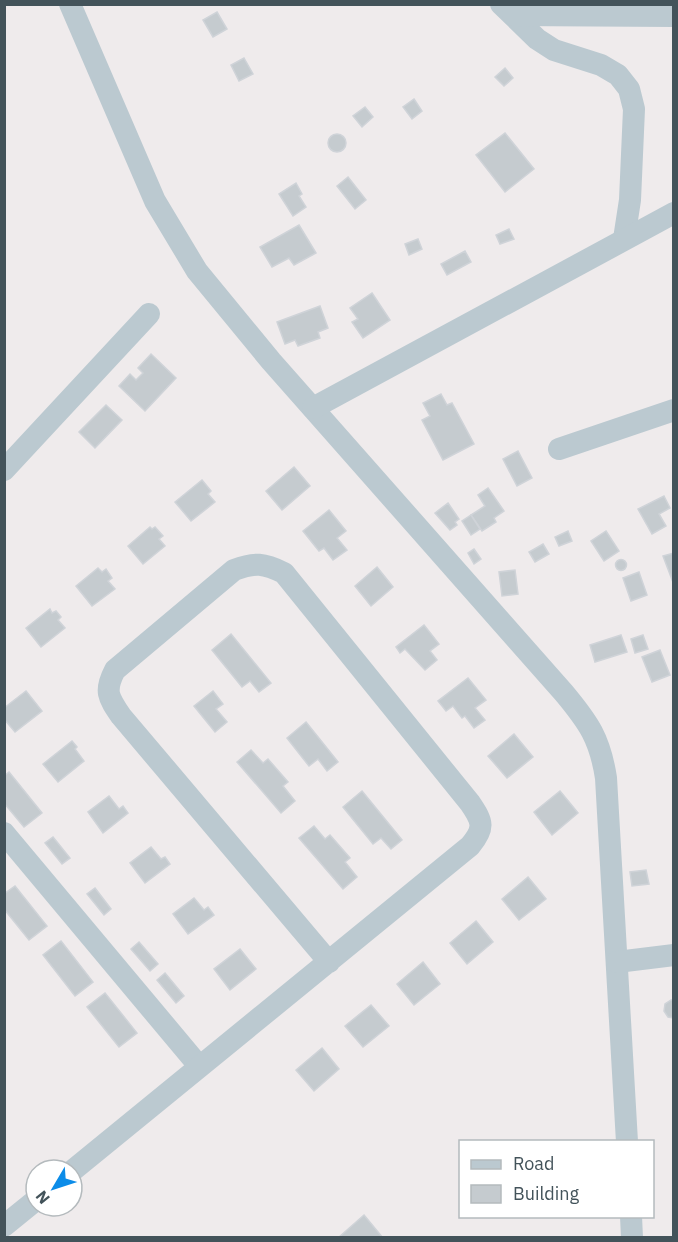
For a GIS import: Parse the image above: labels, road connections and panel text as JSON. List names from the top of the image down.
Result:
{
  "legend": ["Road", "Building"],
  "north": "bottom left"
}
